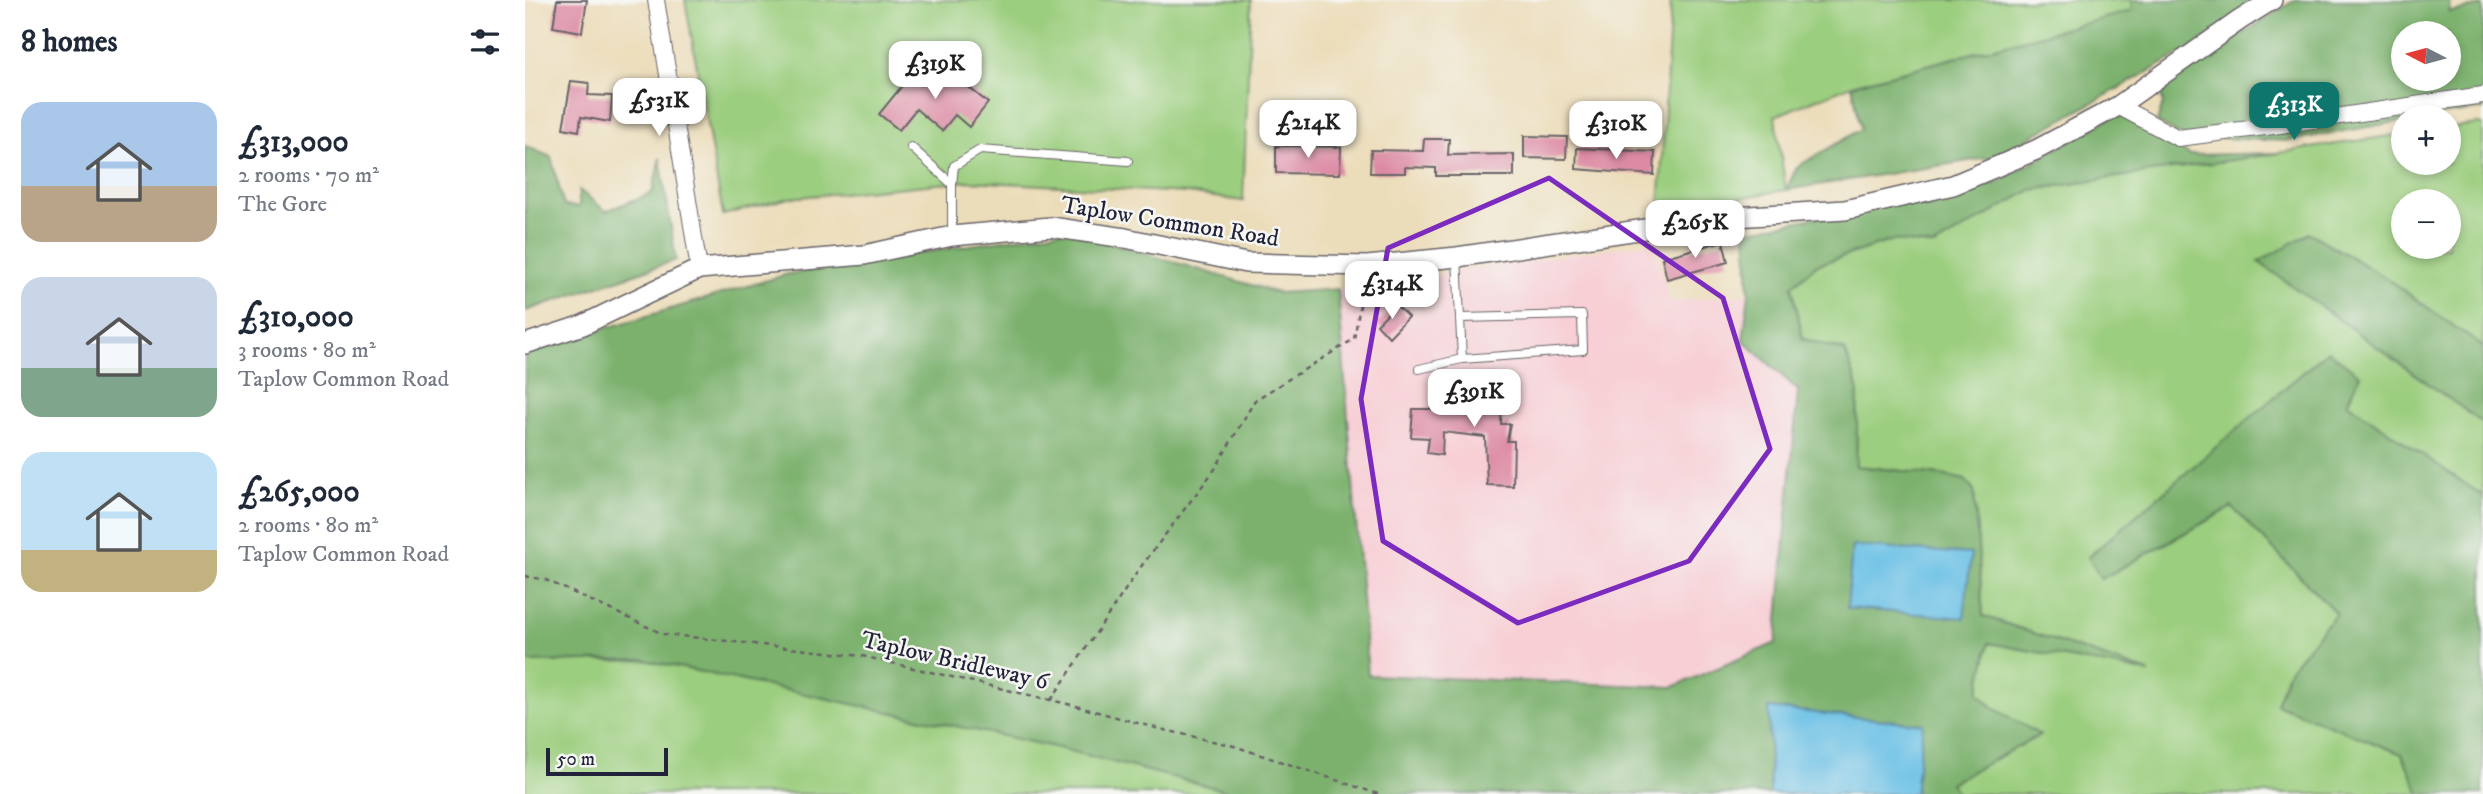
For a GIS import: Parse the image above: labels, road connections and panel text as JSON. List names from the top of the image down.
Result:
{
  "streets": {
    "street": ["Taplow Common Road"],
    "path": ["Taplow Bridleway 6"]
  },
  "scale_bar": "50 m",
  "north": "left",
  "page": {
    "heading": "8 homes",
    "map_buttons": ["+", "−"],
    "price": [
      "£319K",
      "£531K",
      "£313K",
      "£214K",
      "£310K",
      "£265K",
      "£314K",
      "£391K"
    ],
    "list": [
      {
        "name": "£313,000",
        "note": "2 rooms · 70 m² · The Gore"
      },
      {
        "name": "£310,000",
        "note": "3 rooms · 80 m² · Taplow Common Road"
      },
      {
        "name": "£265,000",
        "note": "2 rooms · 80 m² · Taplow Common Road"
      }
    ],
    "scale": "50 m"
  }
}
